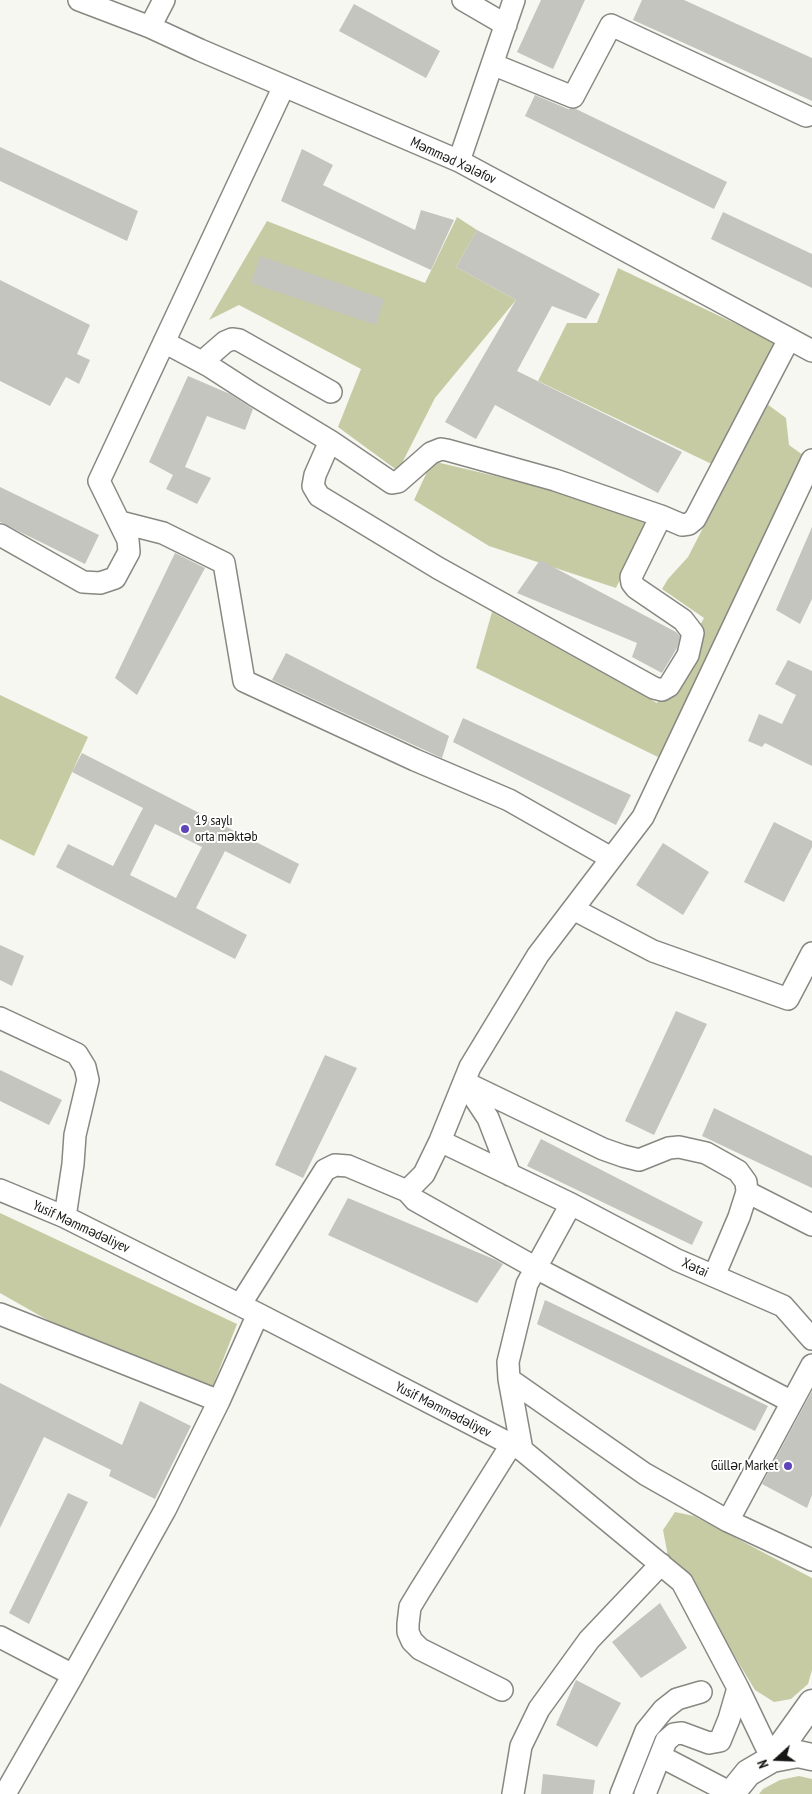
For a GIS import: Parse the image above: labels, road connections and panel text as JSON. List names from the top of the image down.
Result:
{
  "streets": {
    "street": ["Məmməd Xələfov", "Yusif Məmmədəliyev", "Xətai"]
  },
  "places": ["19 saylı orta məktəb", "Güllər Market"],
  "north": "left"
}
